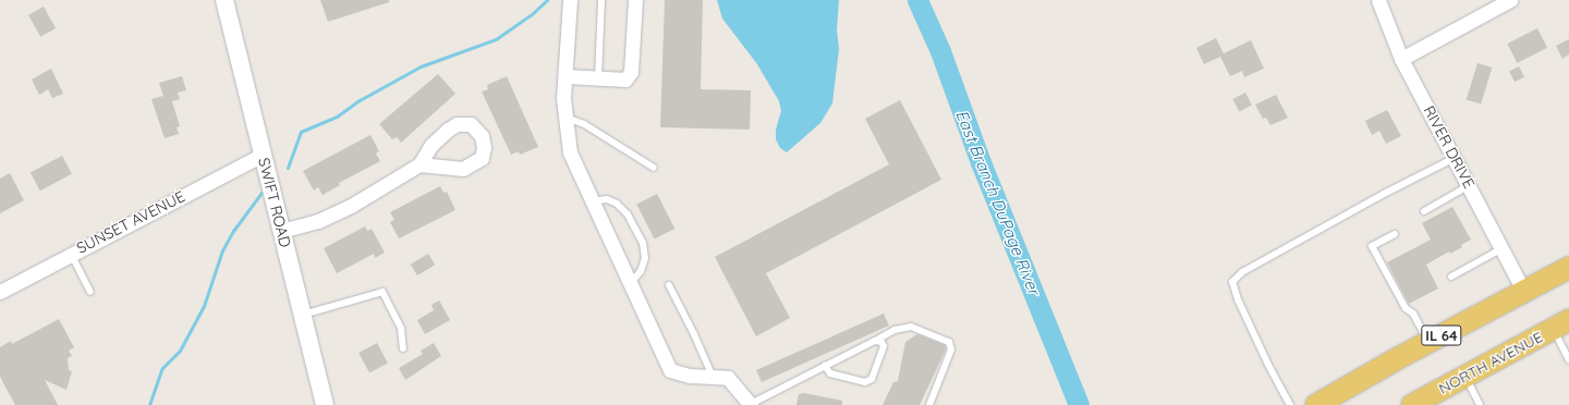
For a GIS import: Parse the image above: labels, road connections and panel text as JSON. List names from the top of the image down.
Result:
{
  "streets": {
    "main road": ["IL 64", "NORTH AVENUE"],
    "street": ["RIVER DRIVE", "SWIFT ROAD", "SUNSET AVENUE"]
  },
  "crossings": [
    ["RIVER DRIVE", "IL 64"],
    ["SWIFT ROAD", "SUNSET AVENUE"]
  ],
  "water": ["East Branch DuPage River"]
}
